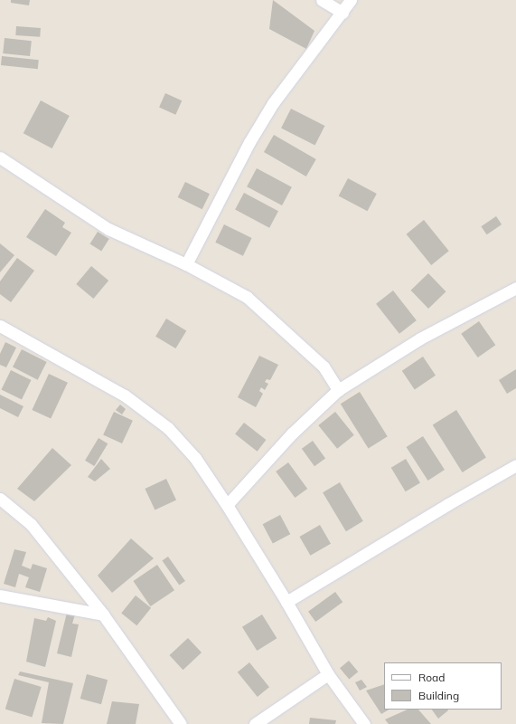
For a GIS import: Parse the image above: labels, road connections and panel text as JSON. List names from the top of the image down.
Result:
{
  "legend": ["Road", "Building"]
}
